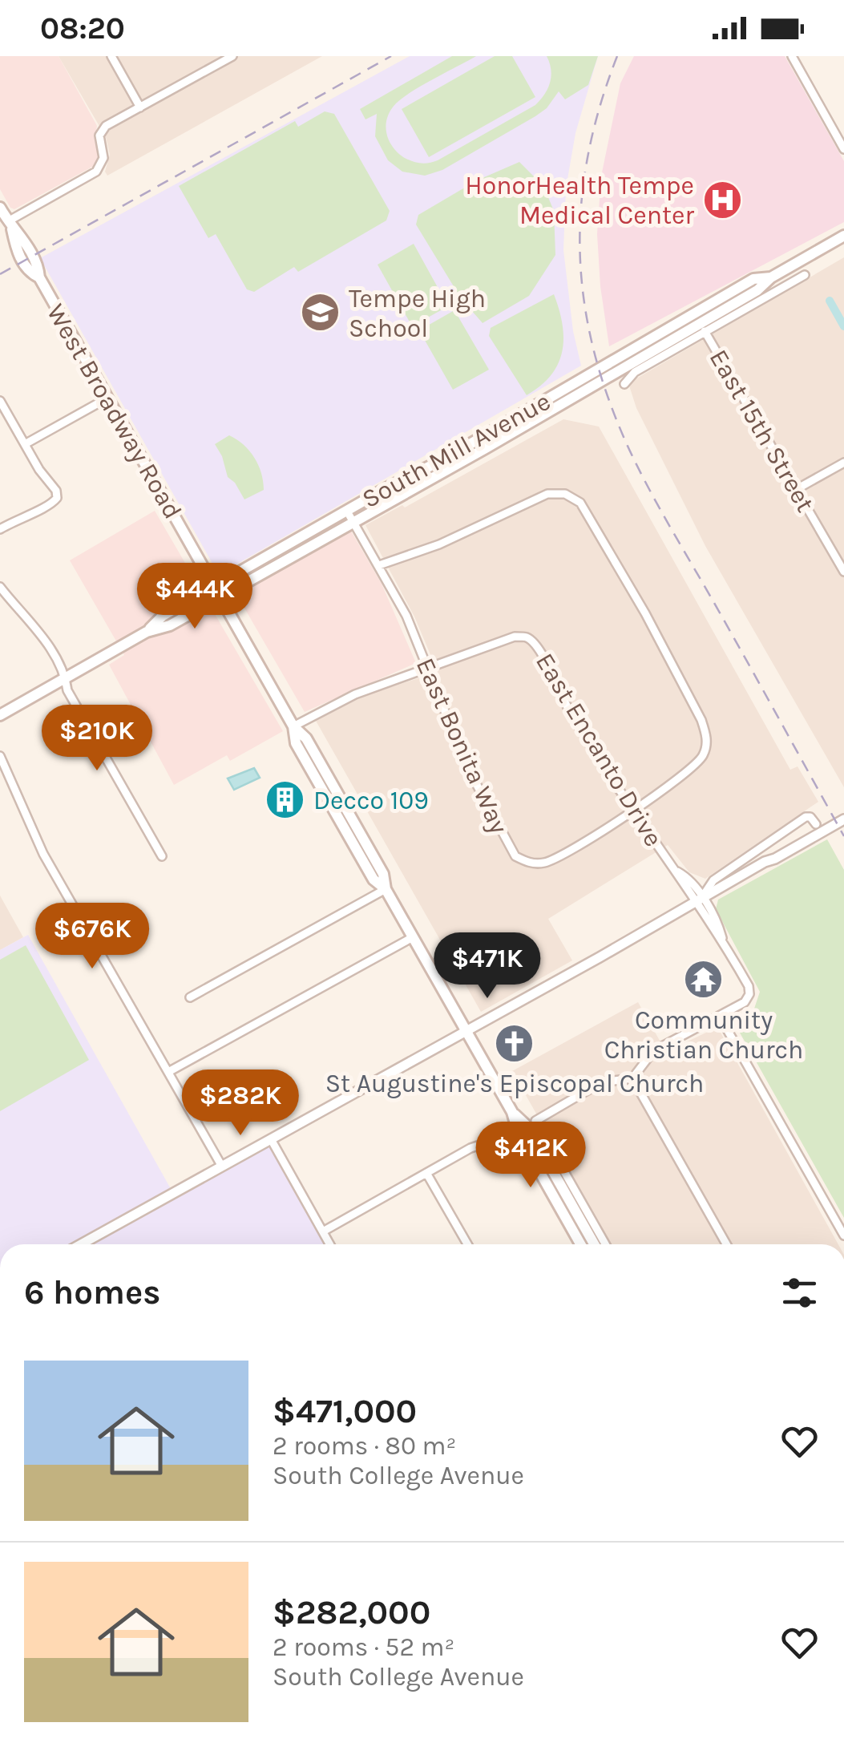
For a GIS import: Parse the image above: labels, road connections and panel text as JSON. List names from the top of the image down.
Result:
{
  "streets": {
    "main road": ["West Broadway Road", "South Mill Avenue"],
    "street": ["East 15th Street", "East Bonita Way", "East Encanto Drive"]
  },
  "crossings": [
    ["West Broadway Road", "South Mill Avenue"],
    ["South Mill Avenue", "East Bonita Way"],
    ["East Bonita Way", "East Encanto Drive"]
  ],
  "places": {
    "hospital": ["HonorHealth Tempe Medical Center"],
    "school or university": ["Tempe High School"],
    "building": ["Decco 109"],
    "temple": ["Community Christian Church"],
    "church": ["St Augustine's Episcopal Church"]
  },
  "page": {
    "status": "08:20",
    "price": [
      "$444K",
      "$210K",
      "$676K",
      "$471K",
      "$282K",
      "$412K"
    ],
    "heading": "6 homes",
    "list": [
      {
        "name": "$471,000",
        "note": "2 rooms · 80 m² · South College Avenue"
      },
      {
        "name": "$282,000",
        "note": "2 rooms · 52 m² · South College Avenue"
      }
    ]
  }
}
